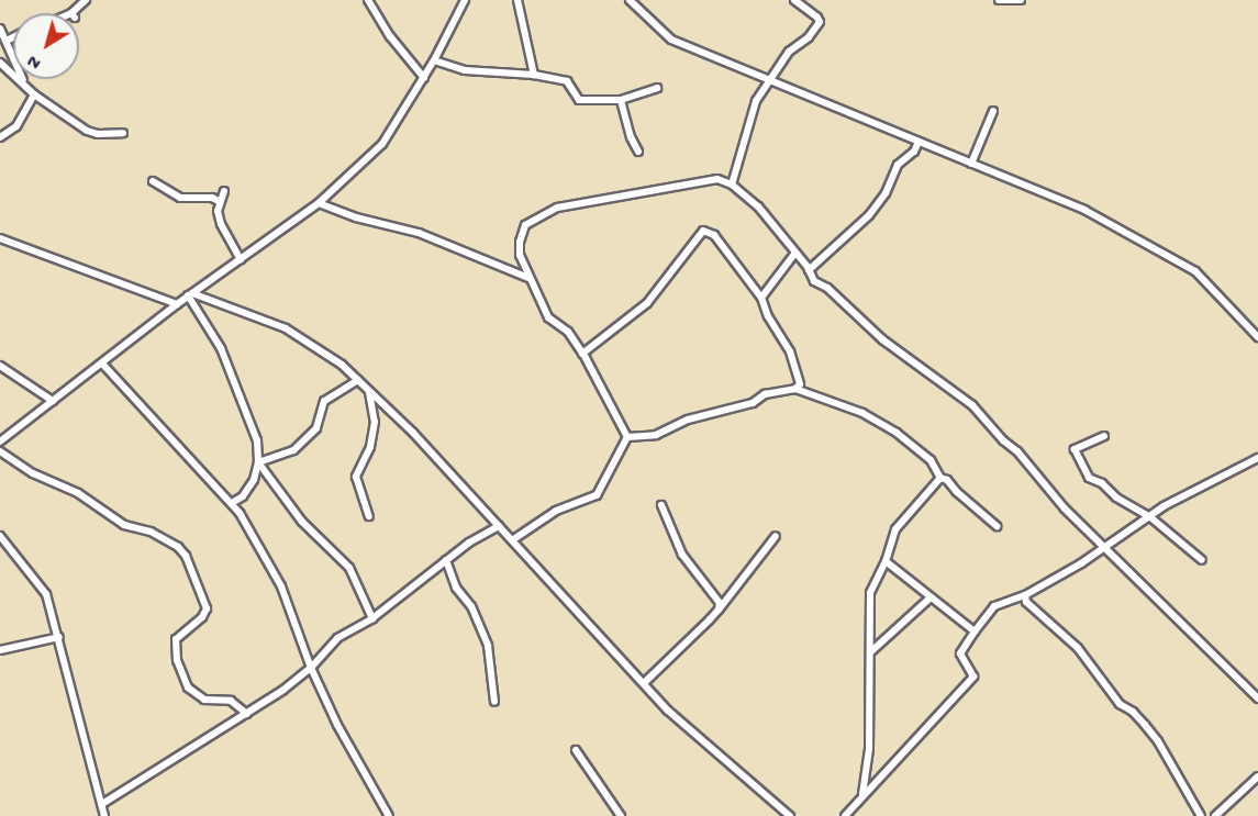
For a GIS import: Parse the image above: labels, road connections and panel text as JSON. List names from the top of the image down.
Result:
{
  "north": "bottom left"
}
